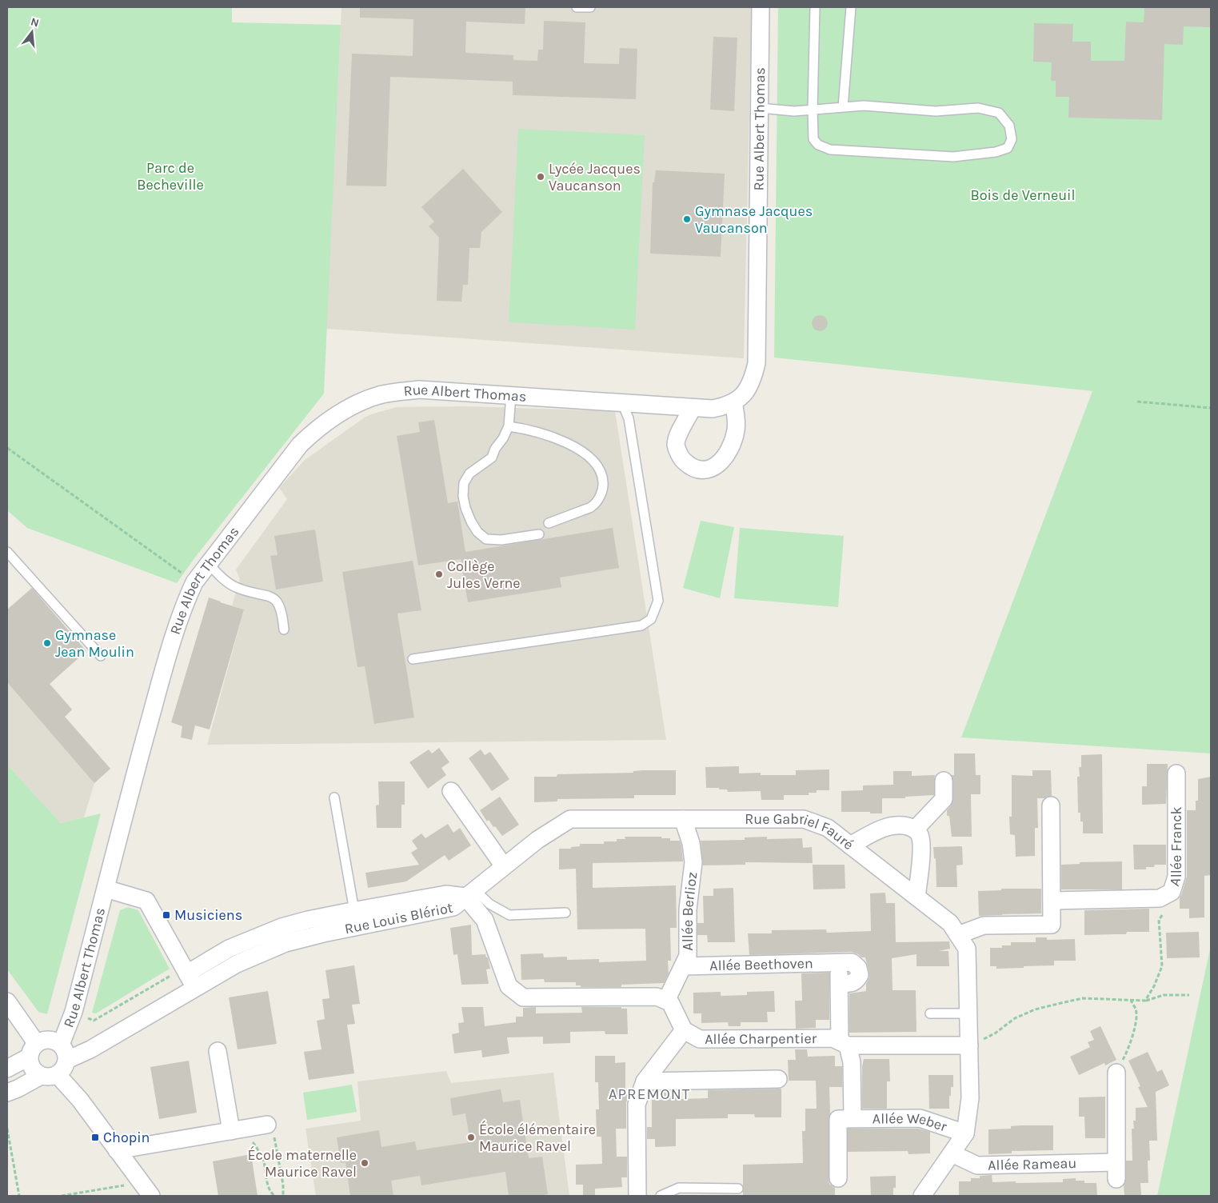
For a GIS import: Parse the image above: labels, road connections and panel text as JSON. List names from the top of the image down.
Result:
{
  "streets": {
    "street": [
      "Rue Albert Thomas",
      "Rue Gabriel Fauré",
      "Allée Franck",
      "Allée Berlioz",
      "Rue Louis Blériot",
      "Allée Beethoven",
      "Allée Charpentier",
      "Allée Weber",
      "Allée Rameau"
    ]
  },
  "crossings": [
    ["Rue Albert Thomas", "Rue Louis Blériot"],
    ["Rue Gabriel Fauré", "Allée Berlioz"],
    ["Rue Gabriel Fauré", "Rue Louis Blériot"],
    ["Rue Gabriel Fauré", "Allée Charpentier"],
    ["Rue Gabriel Fauré", "Allée Weber"],
    ["Allée Berlioz", "Allée Beethoven"],
    ["Allée Beethoven", "Allée Charpentier"],
    ["Allée Beethoven", "Allée Weber"],
    ["Allée Charpentier", "Allée Weber"]
  ],
  "districts": ["APREMONT"],
  "parks": ["Parc de Becheville", "Bois de Verneuil"],
  "places": {
    "other": [
      "Lycée Jacques Vaucanson",
      "Gymnase Jacques Vaucanson",
      "Collège Jules Verne",
      "Gymnase Jean Moulin",
      "École élémentaire Maurice Ravel",
      "École maternelle Maurice Ravel"
    ],
    "transit": ["Musiciens", "Chopin"]
  },
  "north": "top"
}
